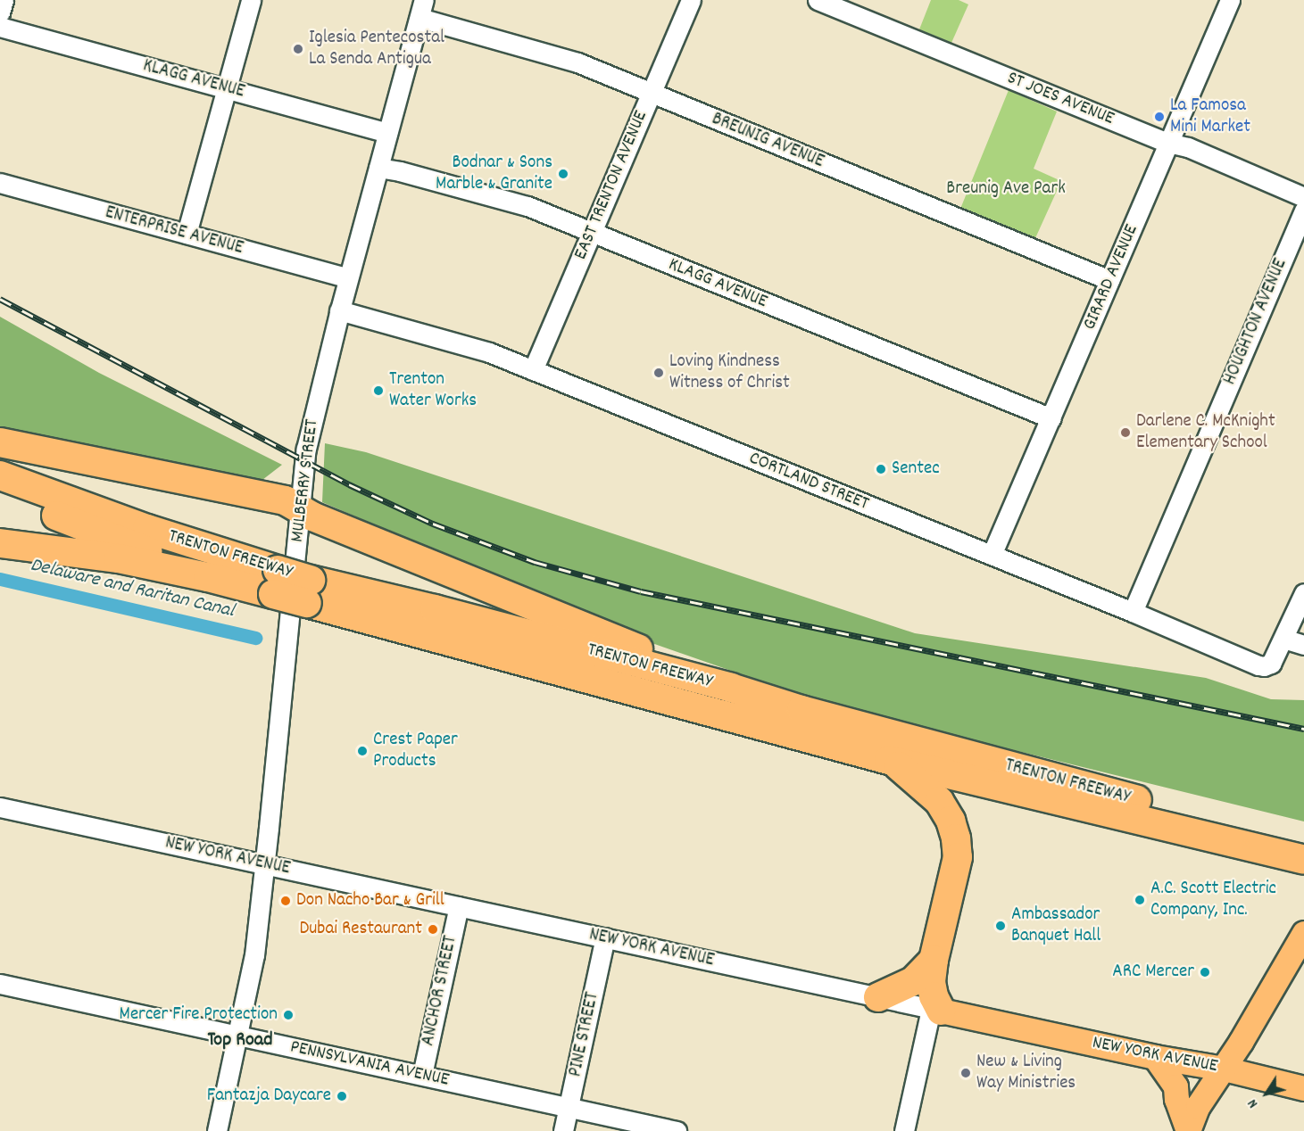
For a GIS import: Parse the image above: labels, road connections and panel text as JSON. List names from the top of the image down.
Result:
{
  "streets": {
    "highway": ["TRENTON FREEWAY"],
    "main road": ["NEW YORK AVENUE"],
    "street": [
      "KLAGG AVENUE",
      "ST JOES AVENUE",
      "BREUNIG AVENUE",
      "EAST TRENTON AVENUE",
      "ENTERPRISE AVENUE",
      "GIRARD AVENUE",
      "HOUGHTON AVENUE",
      "MULBERRY STREET",
      "CORTLAND STREET",
      "ANCHOR STREET",
      "PINE STREET",
      "PENNSYLVANIA AVENUE"
    ]
  },
  "crossings": [
    ["KLAGG AVENUE", "EAST TRENTON AVENUE"],
    ["KLAGG AVENUE", "GIRARD AVENUE"],
    ["KLAGG AVENUE", "MULBERRY STREET"],
    ["ST JOES AVENUE", "GIRARD AVENUE"],
    ["BREUNIG AVENUE", "EAST TRENTON AVENUE"],
    ["BREUNIG AVENUE", "GIRARD AVENUE"],
    ["BREUNIG AVENUE", "MULBERRY STREET"],
    ["EAST TRENTON AVENUE", "CORTLAND STREET"],
    ["ENTERPRISE AVENUE", "MULBERRY STREET"],
    ["GIRARD AVENUE", "CORTLAND STREET"],
    ["HOUGHTON AVENUE", "CORTLAND STREET"],
    ["MULBERRY STREET", "CORTLAND STREET"],
    ["MULBERRY STREET", "NEW YORK AVENUE"],
    ["MULBERRY STREET", "PENNSYLVANIA AVENUE"],
    ["NEW YORK AVENUE", "ANCHOR STREET"],
    ["NEW YORK AVENUE", "PINE STREET"],
    ["ANCHOR STREET", "PENNSYLVANIA AVENUE"],
    ["PINE STREET", "PENNSYLVANIA AVENUE"]
  ],
  "districts": ["Top Road"],
  "water": ["Delaware and Raritan Canal"],
  "parks": ["Breunig Ave Park"],
  "places": [
    "Iglesia Pentecostal La Senda Antigua",
    "La Famosa Mini Market",
    "Bodnar & Sons Marble & Granite",
    "Loving Kindness Witness of Christ",
    "Trenton Water Works",
    "Darlene C. McKnight Elementary School",
    "Sentec",
    "Crest Paper Products",
    "A.C. Scott Electric Company, Inc.",
    "Don Nacho Bar & Grill",
    "Ambassador Banquet Hall",
    "Dubai Restaurant",
    "ARC Mercer",
    "Mercer Fire Protection",
    "New & Living Way Ministries",
    "Fantazja Daycare"
  ],
  "north": "bottom left"
}
